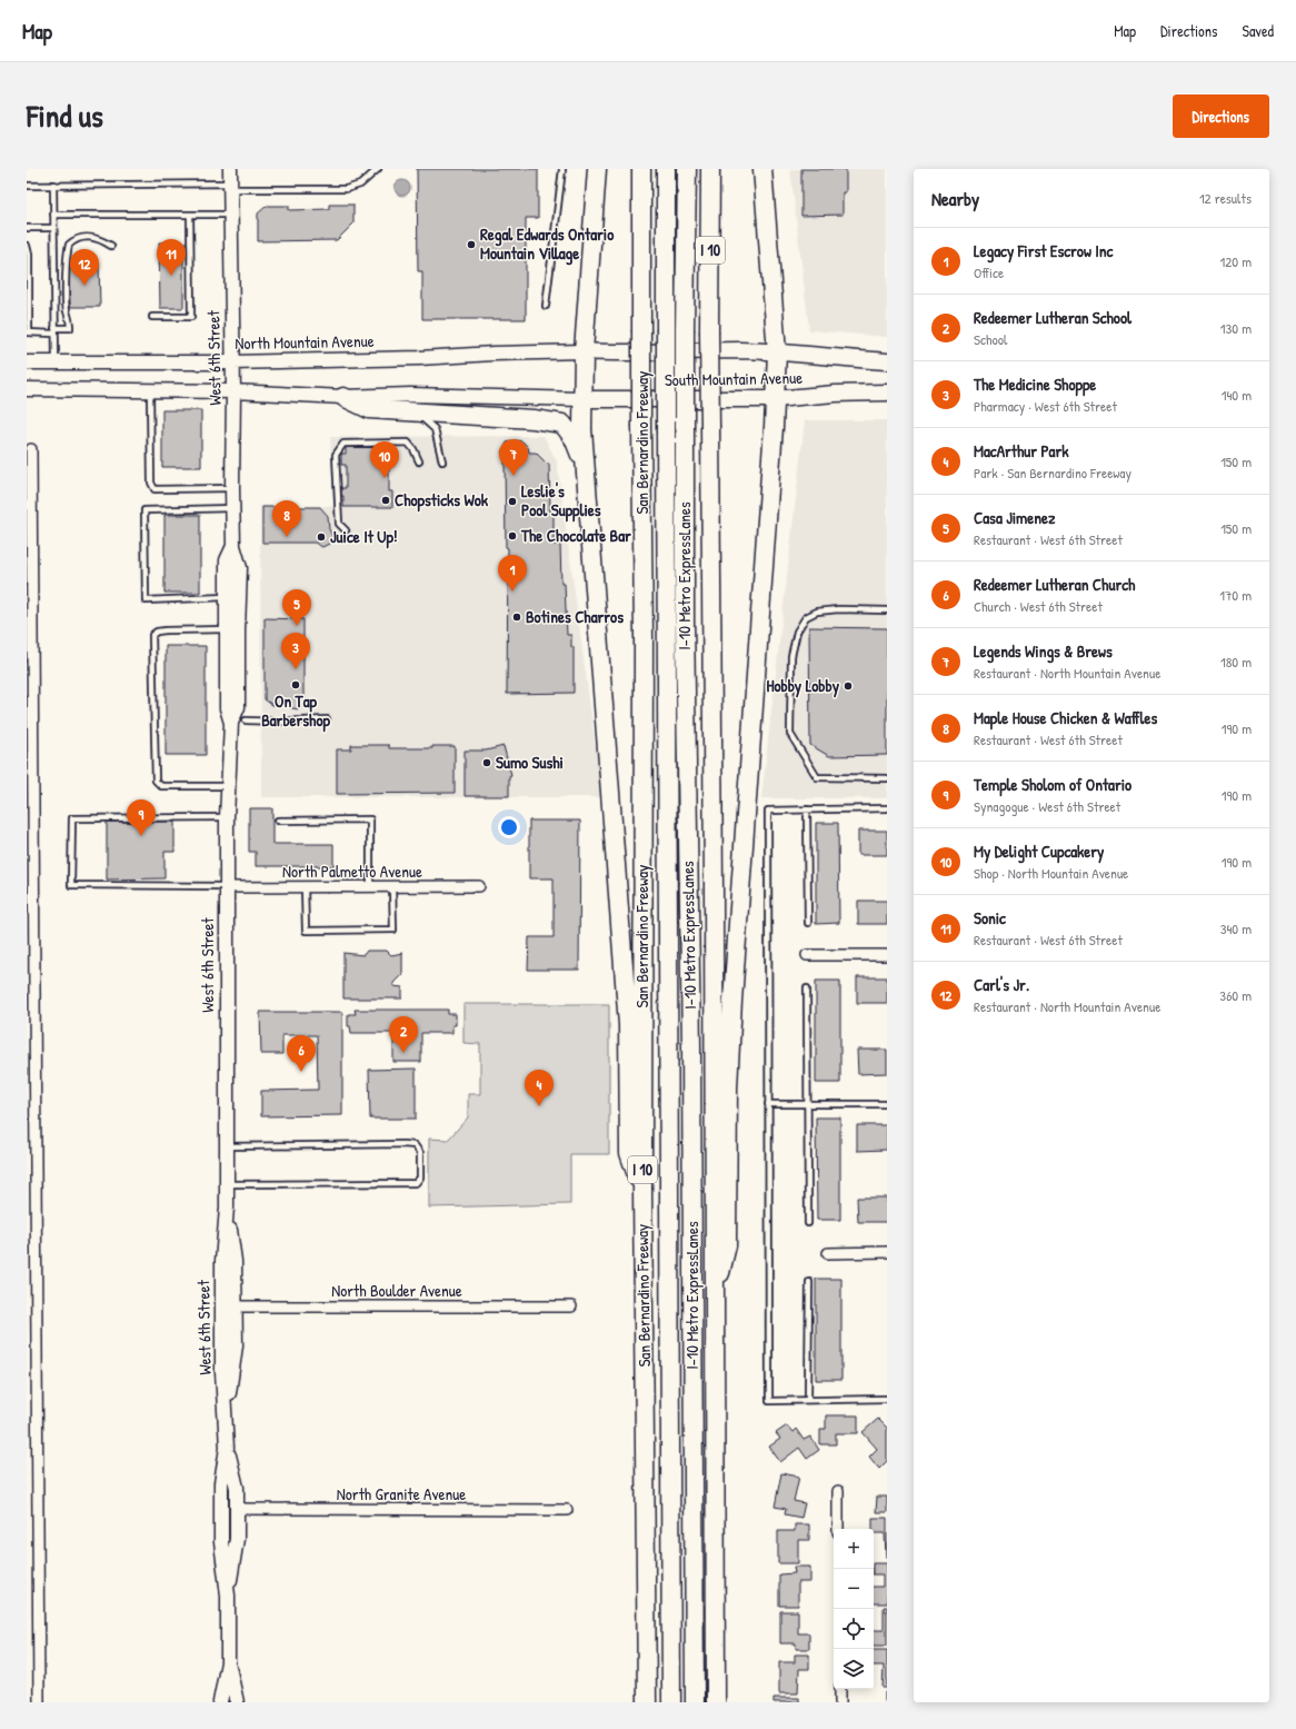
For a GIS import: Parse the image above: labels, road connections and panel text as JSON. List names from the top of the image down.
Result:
{
  "streets": {
    "highway": ["I 10", "San Bernardino Freeway", "I-10 Metro ExpressLanes"],
    "main road": ["South Mountain Avenue"],
    "street": [
      "North Mountain Avenue",
      "West 6th Street",
      "North Palmetto Avenue",
      "North Boulder Avenue",
      "North Granite Avenue"
    ]
  },
  "crossings": [
    ["North Mountain Avenue", "West 6th Street"],
    ["North Mountain Avenue", "South Mountain Avenue"],
    ["West 6th Street", "North Palmetto Avenue"],
    ["West 6th Street", "North Boulder Avenue"],
    ["West 6th Street", "North Granite Avenue"]
  ],
  "places": [
    "Regal Edwards Ontario Mountain Village",
    "Chopsticks Wok",
    "Leslie's Pool Supplies",
    "The Chocolate Bar",
    "Juice It Up!",
    "Botines Charros",
    "On Tap Barbershop",
    "Hobby Lobby",
    "Sumo Sushi"
  ],
  "page": {
    "header": "Map",
    "nav": ["Map", "Directions", "Saved"],
    "title": "Find us",
    "buttons": "Directions",
    "heading": ["Nearby", "12 results"],
    "list": [
      {
        "mark": "1",
        "name": "Legacy First Escrow Inc",
        "note": "Office",
        "value": "120 m"
      },
      {
        "mark": "2",
        "name": "Redeemer Lutheran School",
        "note": "School",
        "value": "130 m"
      },
      {
        "mark": "3",
        "name": "The Medicine Shoppe",
        "note": "Pharmacy · West 6th Street",
        "value": "140 m"
      },
      {
        "mark": "4",
        "name": "MacArthur Park",
        "note": "Park · San Bernardino Freeway",
        "value": "150 m"
      },
      {
        "mark": "5",
        "name": "Casa Jimenez",
        "note": "Restaurant · West 6th Street",
        "value": "150 m"
      },
      {
        "mark": "6",
        "name": "Redeemer Lutheran Church",
        "note": "Church · West 6th Street",
        "value": "170 m"
      },
      {
        "mark": "7",
        "name": "Legends Wings & Brews",
        "note": "Restaurant · North Mountain Avenue",
        "value": "180 m"
      },
      {
        "mark": "8",
        "name": "Maple House Chicken & Waffles",
        "note": "Restaurant · West 6th Street",
        "value": "190 m"
      },
      {
        "mark": "9",
        "name": "Temple Sholom of Ontario",
        "note": "Synagogue · West 6th Street",
        "value": "190 m"
      },
      {
        "mark": "10",
        "name": "My Delight Cupcakery",
        "note": "Shop · North Mountain Avenue",
        "value": "190 m"
      },
      {
        "mark": "11",
        "name": "Sonic",
        "note": "Restaurant · West 6th Street",
        "value": "340 m"
      },
      {
        "mark": "12",
        "name": "Carl's Jr.",
        "note": "Restaurant · North Mountain Avenue",
        "value": "360 m"
      }
    ],
    "pins": [
      "11",
      "12",
      "7",
      "10",
      "8",
      "1",
      "5",
      "3",
      "9",
      "2",
      "6",
      "4"
    ],
    "map_buttons": ["+", "−"]
  }
}
